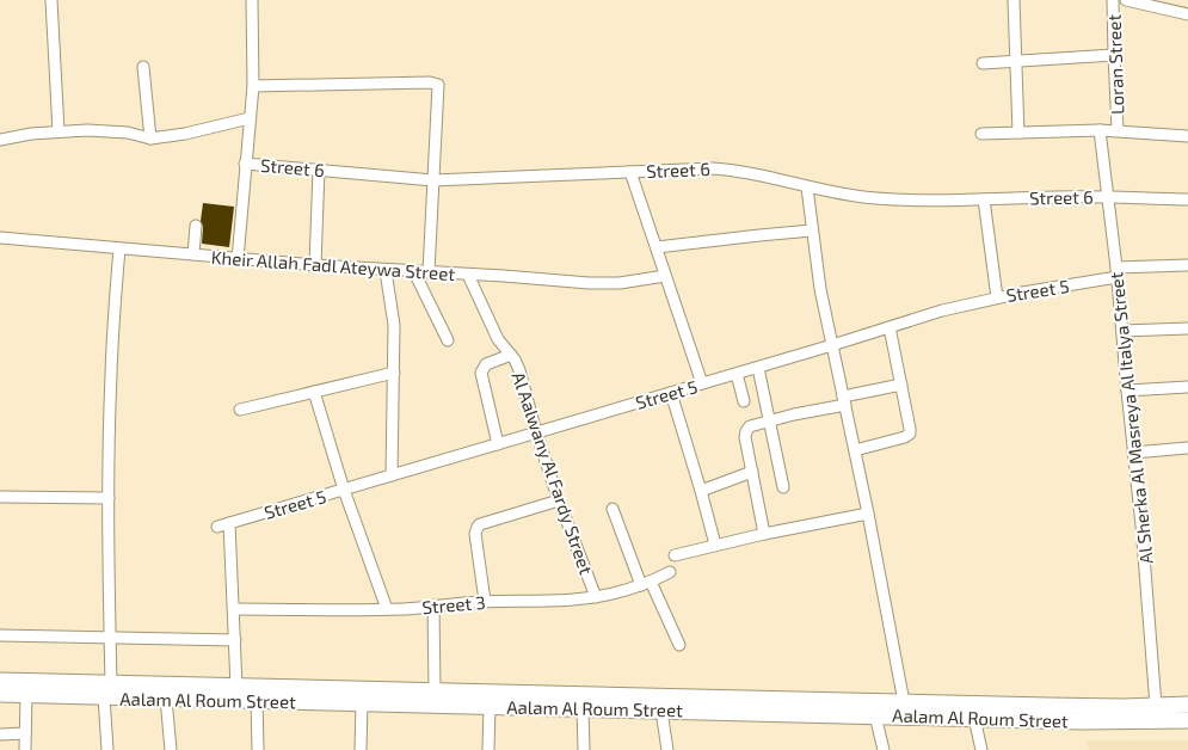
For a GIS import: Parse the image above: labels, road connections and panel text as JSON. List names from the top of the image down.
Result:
{
  "streets": {
    "street": [
      "Loran Street",
      "Street 6",
      "Kheir Allah Fadl Ateywa Street",
      "Street 5",
      "Al Sherka Al Masreya Al Italya Street",
      "Al Aalwany Al Fardy Street",
      "Street 3",
      "Aalam Al Roum Street"
    ]
  },
  "crossings": [
    ["Street 6", "Al Sherka Al Masreya Al Italya Street"],
    ["Kheir Allah Fadl Ateywa Street", "Al Aalwany Al Fardy Street"],
    ["Street 5", "Al Sherka Al Masreya Al Italya Street"],
    ["Street 5", "Al Aalwany Al Fardy Street"],
    ["Al Sherka Al Masreya Al Italya Street", "Aalam Al Roum Street"],
    ["Al Aalwany Al Fardy Street", "Street 3"]
  ]
}
